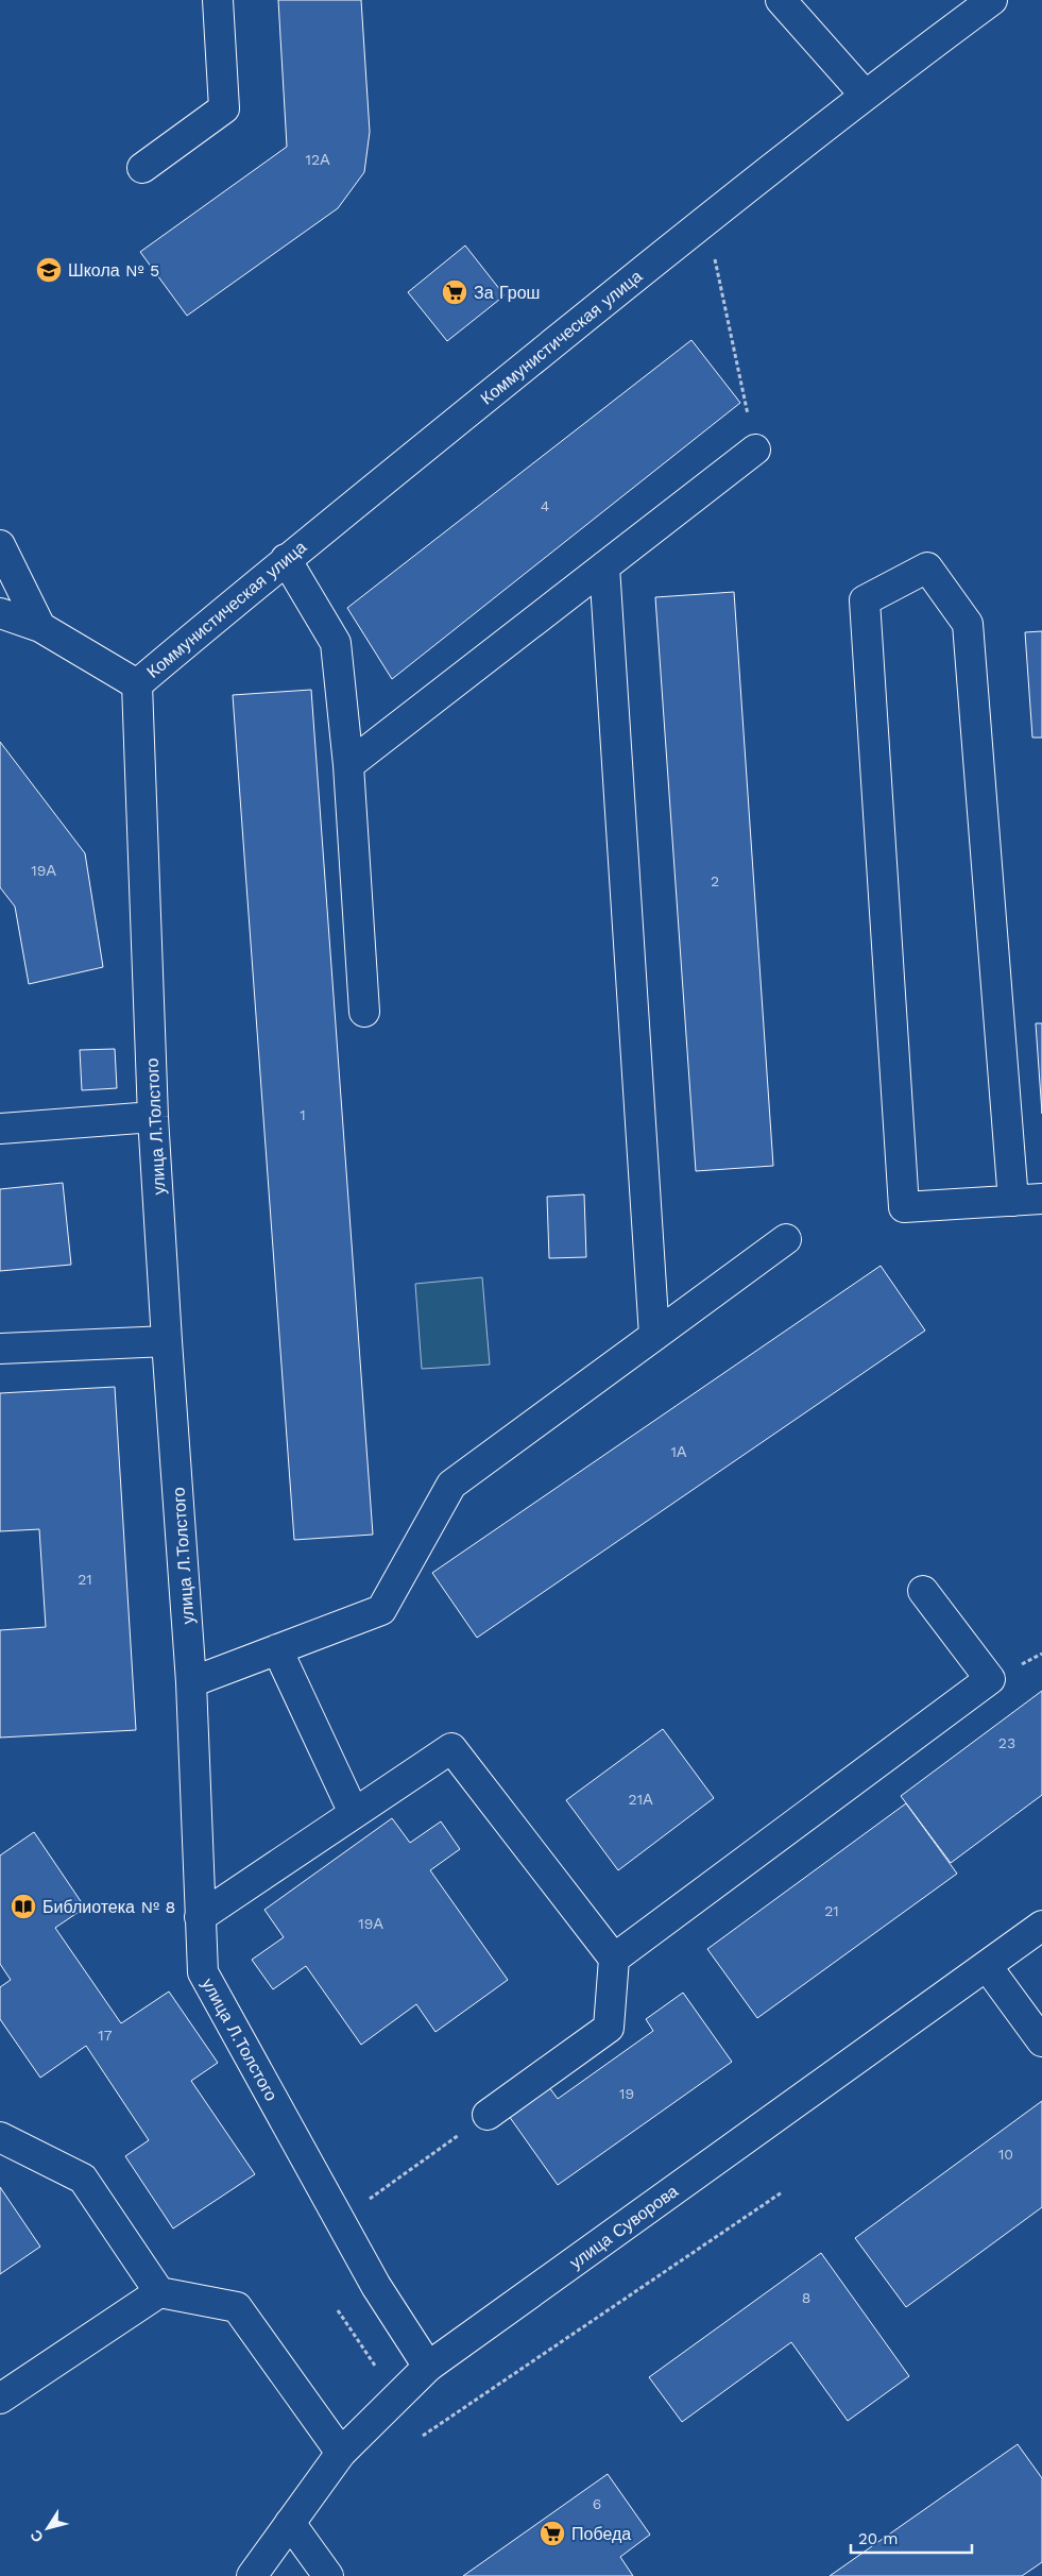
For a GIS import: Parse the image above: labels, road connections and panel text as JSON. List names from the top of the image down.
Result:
{
  "streets": {
    "street": ["Коммунистическая улица", "улица Л.Толстого", "улица Суворова"]
  },
  "crossings": [
    ["Коммунистическая улица", "улица Л.Толстого"],
    ["улица Л.Толстого", "улица Суворова"]
  ],
  "places": {
    "school or university": ["Школа № 5"],
    "supermarket": ["За Грош", "Победа"],
    "library": ["Библиотека № 8"]
  },
  "house_numbers": [
    "12А",
    "4",
    "19А",
    "2",
    "1",
    "1А",
    "21",
    "23",
    "21А",
    "21",
    "19А",
    "17",
    "19",
    "10",
    "8",
    "6"
  ],
  "scale_bar": "20 m",
  "north": "bottom left"
}
